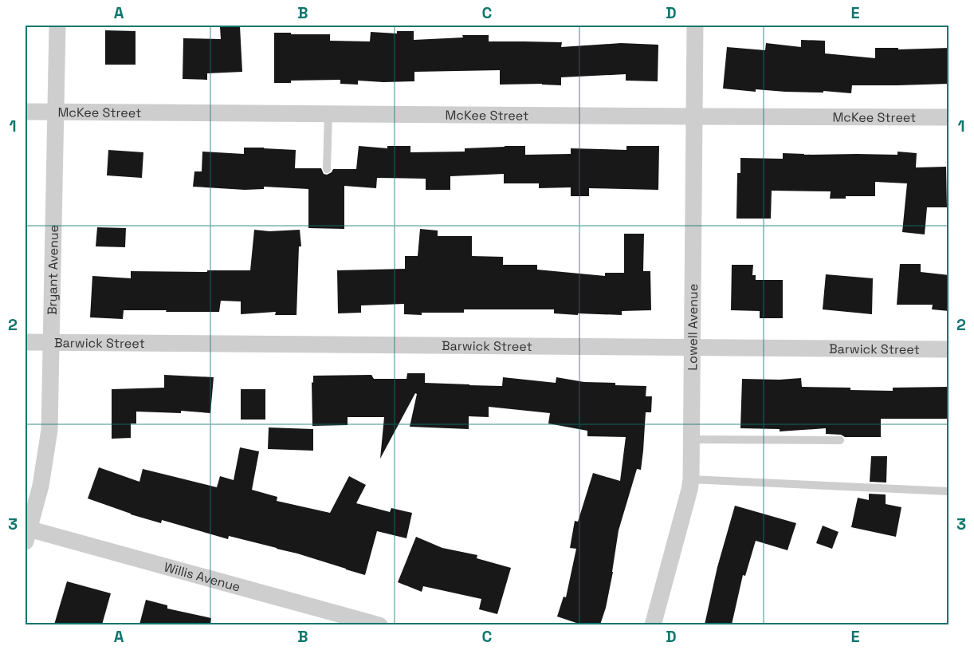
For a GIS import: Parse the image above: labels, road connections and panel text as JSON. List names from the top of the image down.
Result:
{
  "streets": {
    "street": [
      "McKee Street",
      "Bryant Avenue",
      "Lowell Avenue",
      "Barwick Street",
      "Willis Avenue"
    ]
  },
  "crossings": [
    ["McKee Street", "Bryant Avenue"],
    ["McKee Street", "Lowell Avenue"],
    ["Bryant Avenue", "Barwick Street"],
    ["Bryant Avenue", "Willis Avenue"],
    ["Lowell Avenue", "Barwick Street"]
  ],
  "grid": {
    "columns": [
      "A",
      "B",
      "C",
      "D",
      "E"
    ],
    "rows": ["1", "2", "3"]
  }
}
